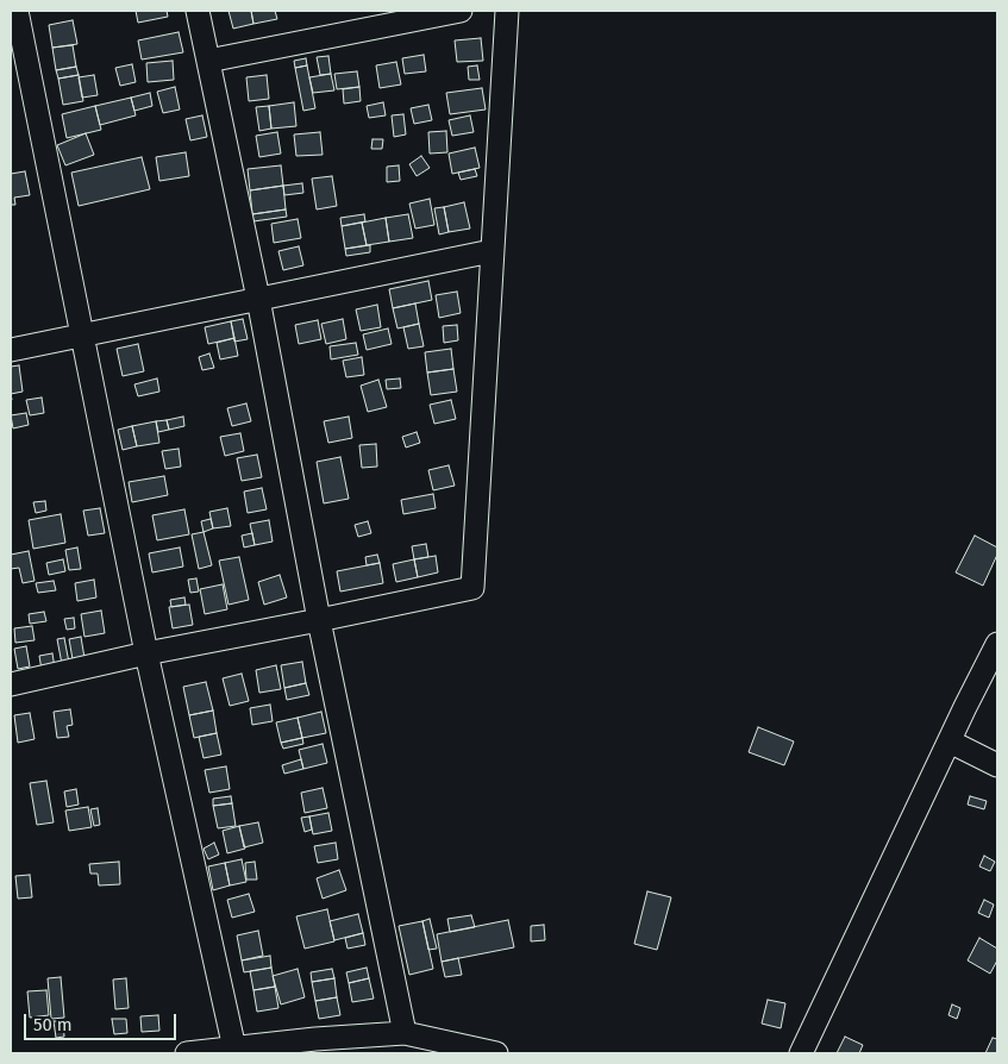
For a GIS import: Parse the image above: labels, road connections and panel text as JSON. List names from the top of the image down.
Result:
{
  "scale_bar": "50 m"
}
